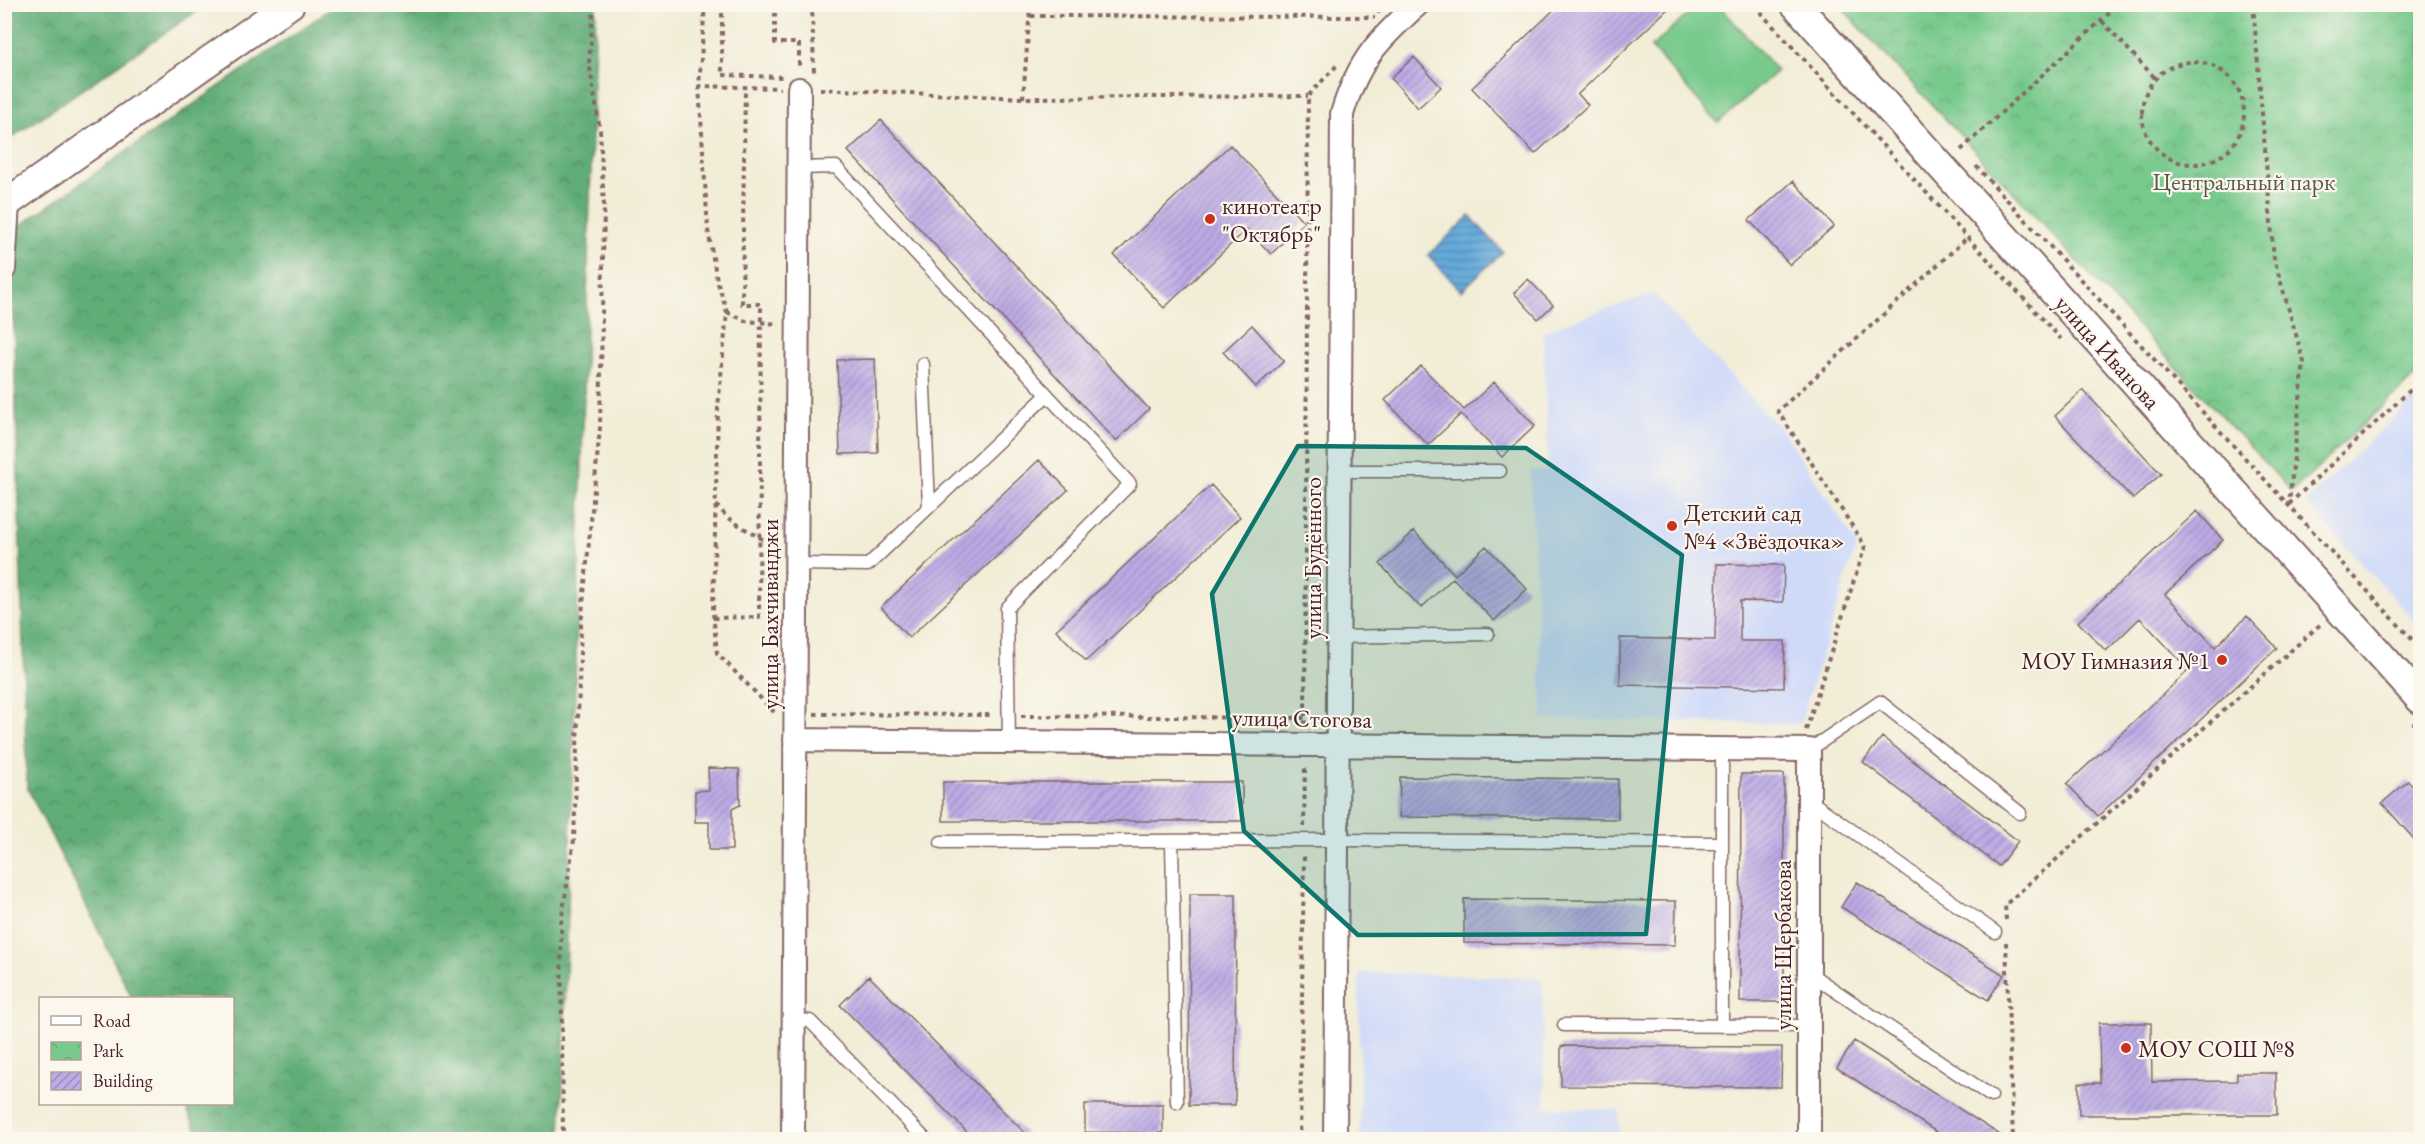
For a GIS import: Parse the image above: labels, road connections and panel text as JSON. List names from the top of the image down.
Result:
{
  "streets": {
    "street": [
      "улица Иванова",
      "улица Будённого",
      "улица Бахчиванджи",
      "улица Стогова",
      "улица Щербакова"
    ]
  },
  "crossings": [
    ["улица Будённого", "улица Стогова"],
    ["улица Бахчиванджи", "улица Стогова"],
    ["улица Стогова", "улица Щербакова"]
  ],
  "parks": ["Центральный парк"],
  "places": [
    "кинотеатр \"Октябрь\"",
    "Детский сад №4 «Звёздочка»",
    "МОУ Гимназия №1",
    "МОУ СОШ №8"
  ],
  "legend": ["Road", "Park", "Building"]
}
